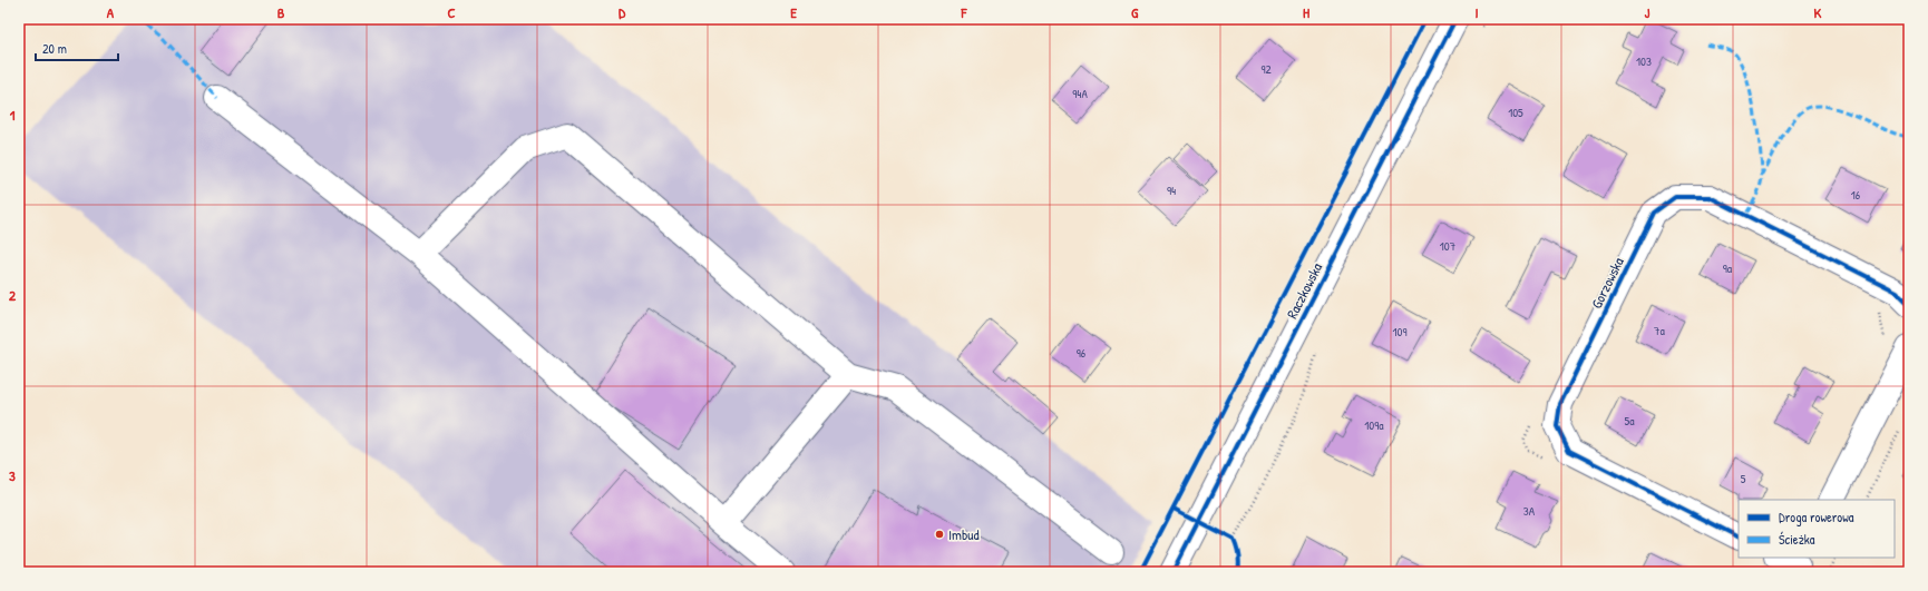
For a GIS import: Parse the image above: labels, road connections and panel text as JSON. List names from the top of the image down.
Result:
{
  "streets": {
    "street": ["Gorzowska", "Raczkowska"]
  },
  "places": ["Imbud"],
  "house_numbers": [
    "103",
    "92",
    "94A",
    "105",
    "94",
    "16",
    "107",
    "9a",
    "7a",
    "109",
    "96",
    "5a",
    "109a",
    "5",
    "3A"
  ],
  "legend": ["Droga rowerowa", "Ścieżka"],
  "scale_bar": "20 m",
  "grid": {
    "columns": [
      "A",
      "B",
      "C",
      "D",
      "E",
      "F",
      "G",
      "H",
      "I",
      "J",
      "K"
    ],
    "rows": ["1", "2", "3"]
  }
}
